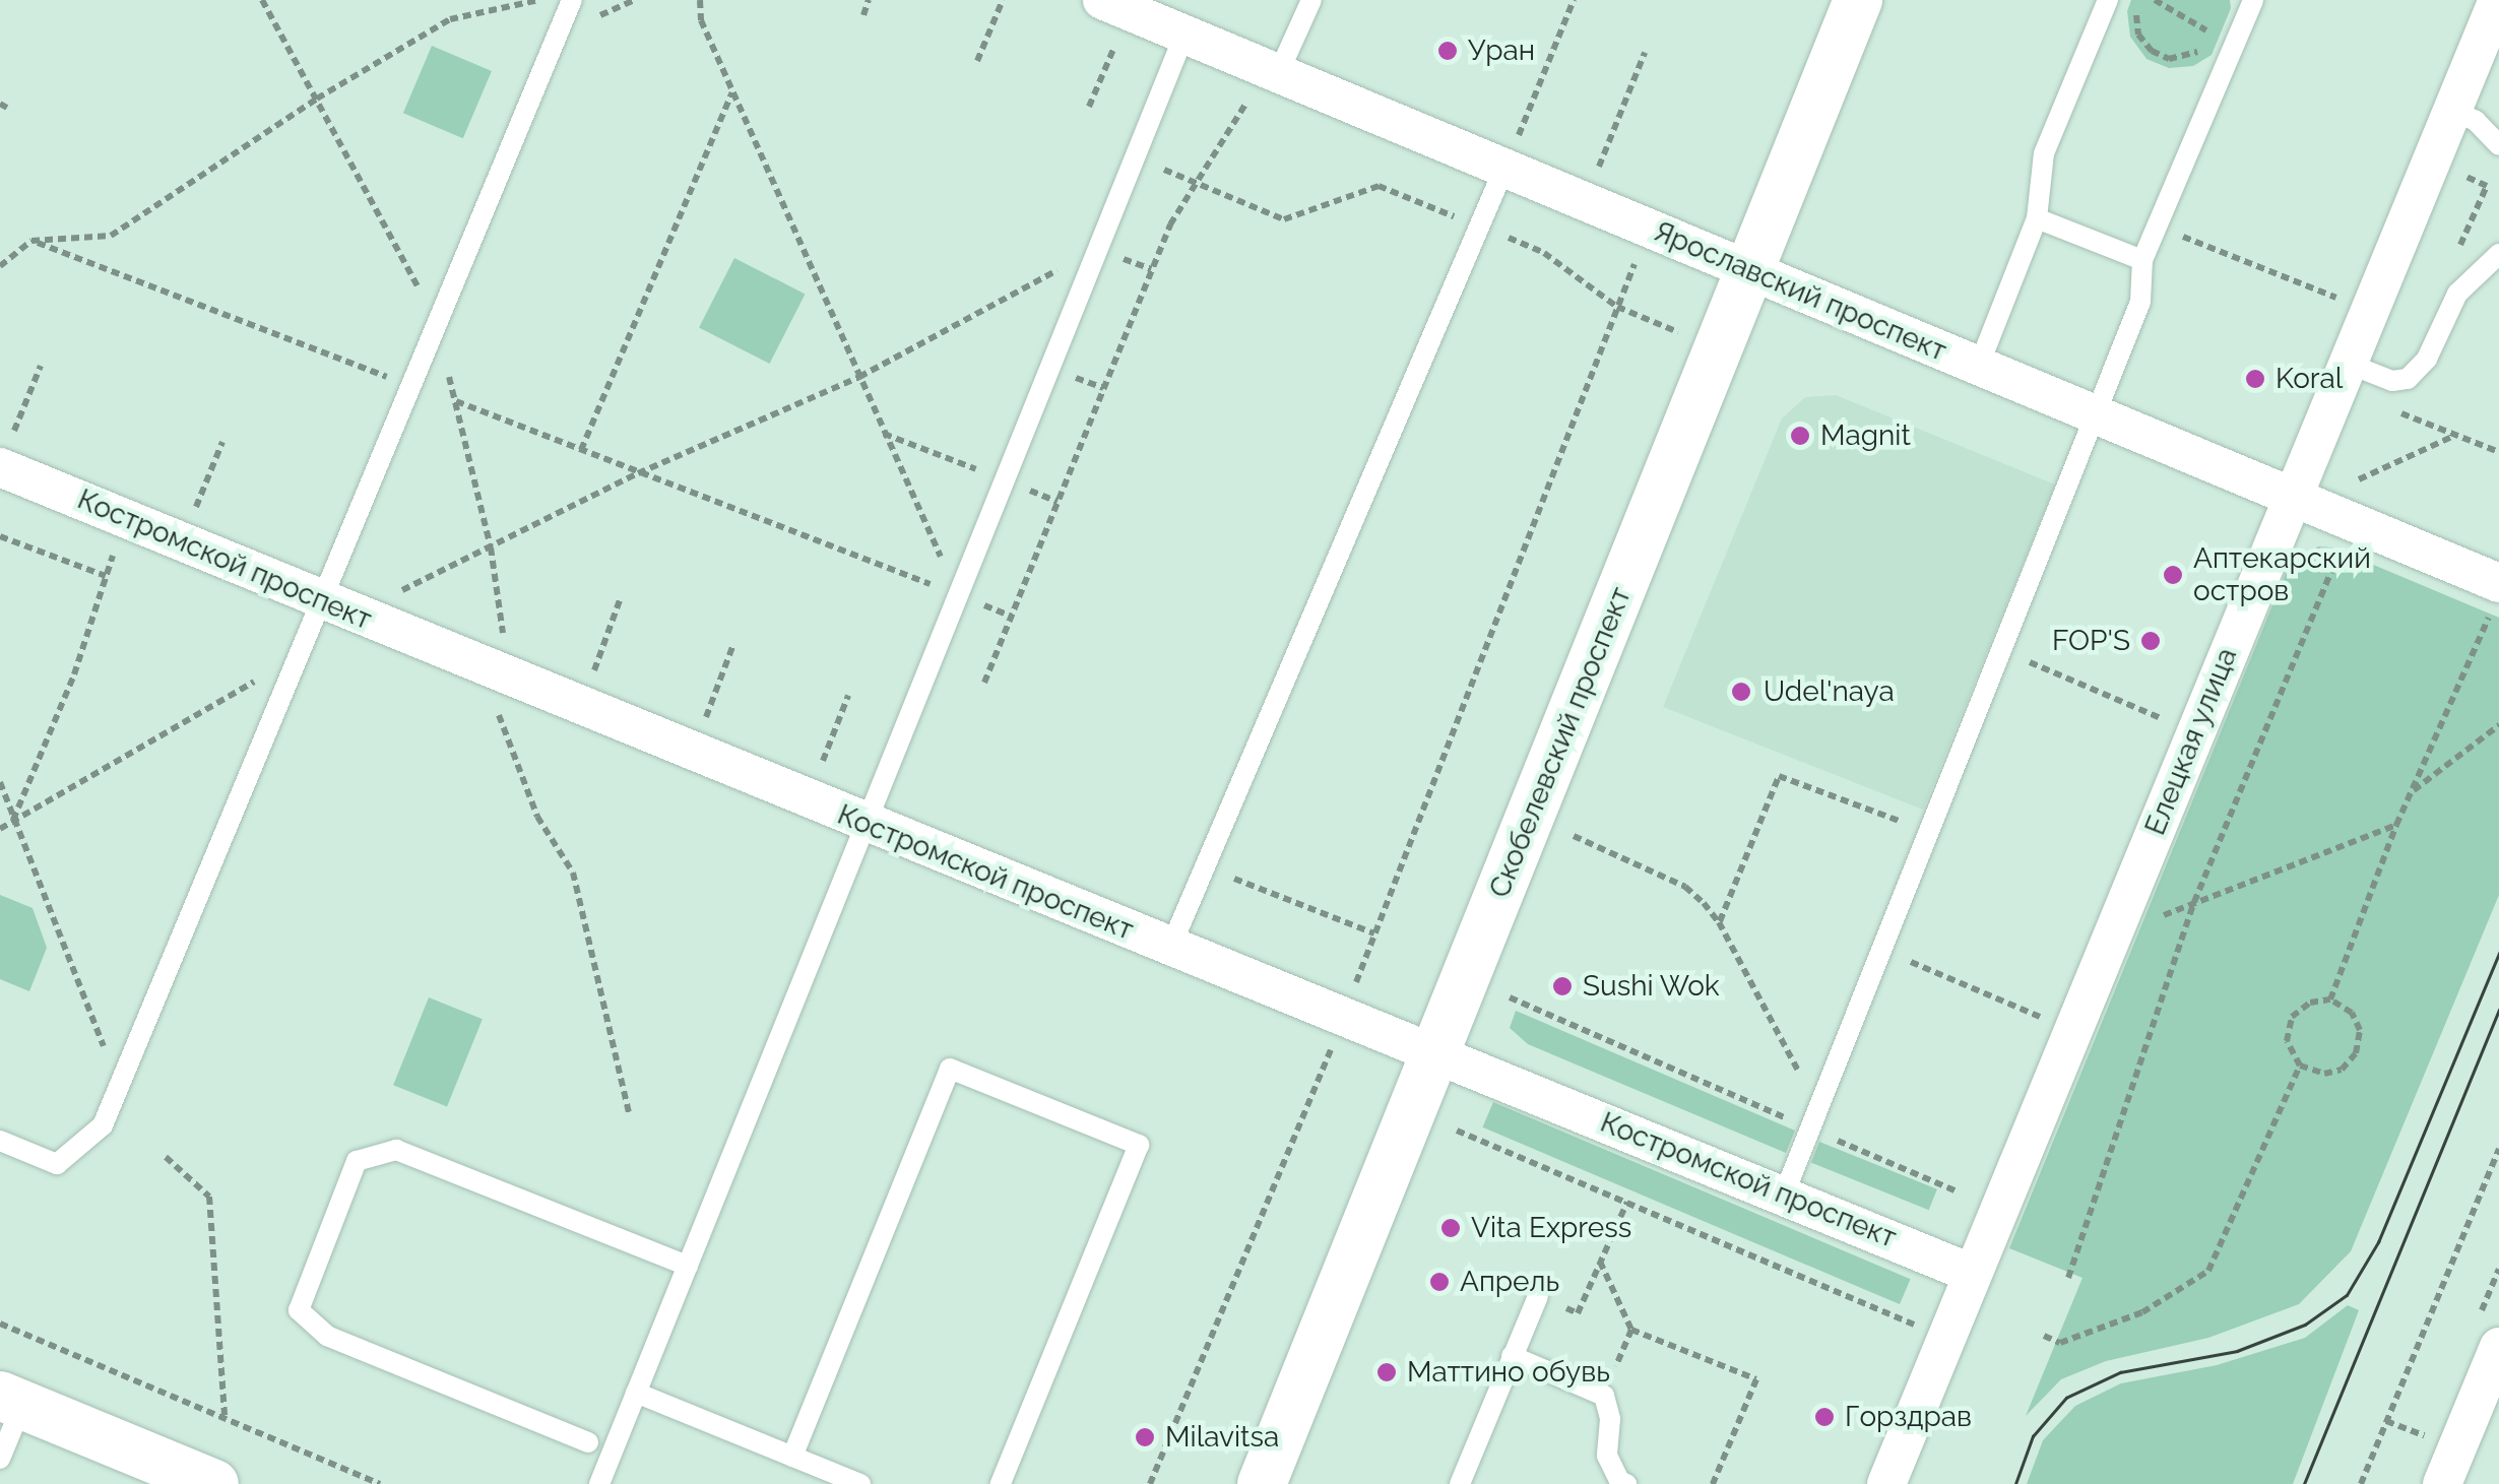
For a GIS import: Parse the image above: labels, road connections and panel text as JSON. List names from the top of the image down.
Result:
{
  "streets": {
    "street": [
      "Ярославский проспект",
      "Костромской проспект",
      "Елецкая улица",
      "Скобелевский проспект"
    ]
  },
  "crossings": [
    ["Ярославский проспект", "Елецкая улица"],
    ["Ярославский проспект", "Скобелевский проспект"],
    ["Костромской проспект", "Елецкая улица"],
    ["Костромской проспект", "Скобелевский проспект"]
  ],
  "places": [
    "Уран",
    "Koral",
    "Magnit",
    "Аптекарский остров",
    "FOP'S",
    "Udel'naya",
    "Sushi Wok",
    "Vita Express",
    "Апрель",
    "Маттино обувь",
    "Горздрав",
    "Milavitsa"
  ]
}
